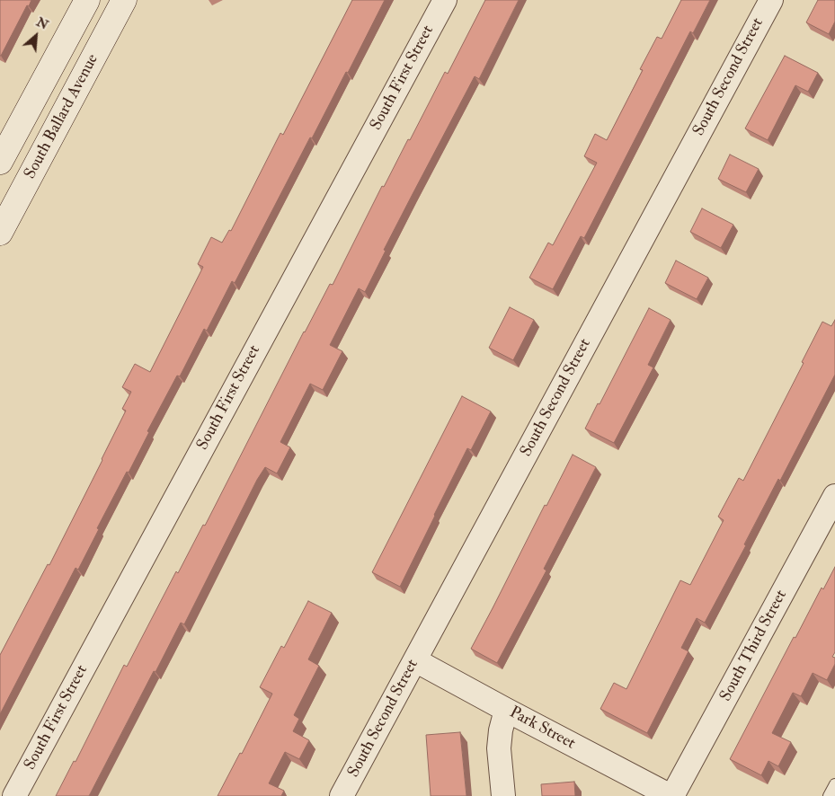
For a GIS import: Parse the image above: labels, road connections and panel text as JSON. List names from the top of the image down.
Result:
{
  "streets": {
    "main road": ["South Ballard Avenue"],
    "street": [
      "South Second Street",
      "South First Street",
      "South Third Street",
      "Park Street"
    ]
  },
  "crossings": [
    ["South Second Street", "Park Street"],
    ["South Third Street", "Park Street"]
  ],
  "north": "top right"
}
